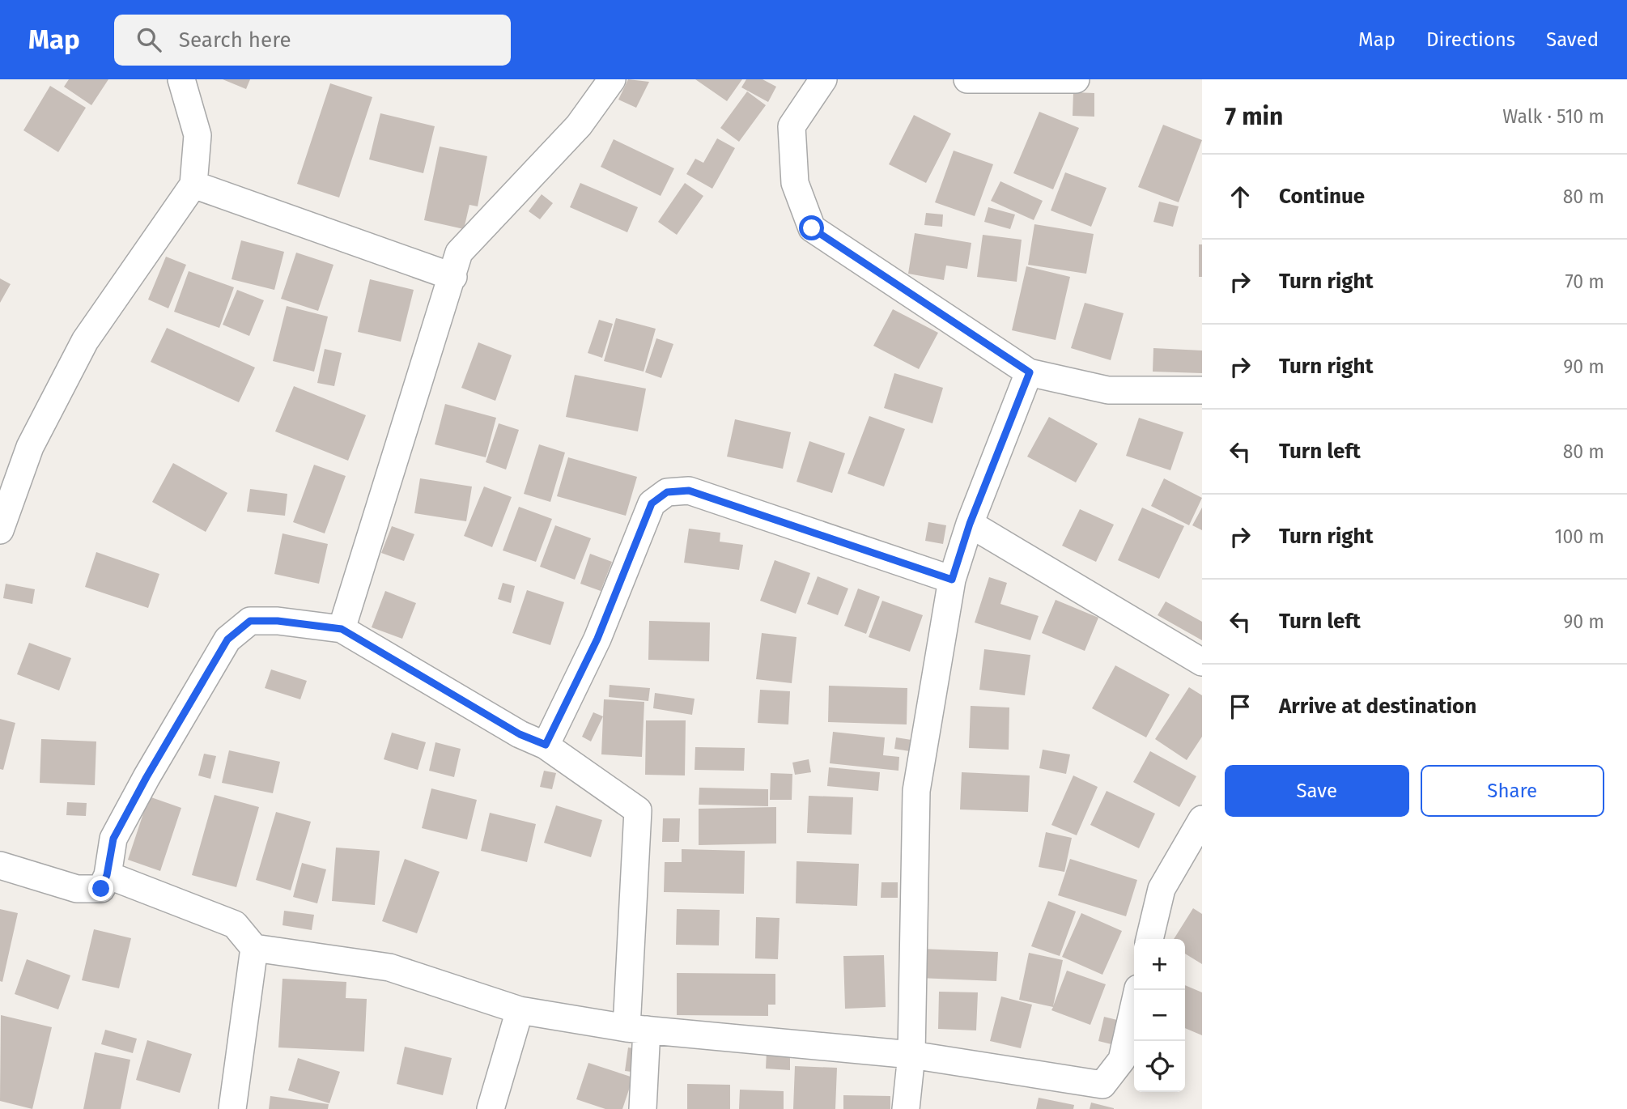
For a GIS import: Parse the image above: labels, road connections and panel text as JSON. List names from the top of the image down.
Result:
{
  "page": {
    "header": "Map",
    "search": "Search here",
    "nav": ["Map", "Directions", "Saved"],
    "heading": ["7 min", "Walk · 510 m"],
    "list": [
      ["Continue", "80 m"],
      ["Turn right", "70 m"],
      ["Turn right", "90 m"],
      ["Turn left", "80 m"],
      ["Turn right", "100 m"],
      ["Turn left", "90 m"],
      "Arrive at destination"
    ],
    "buttons": ["Save", "Share"],
    "map_buttons": ["+", "−"]
  }
}
